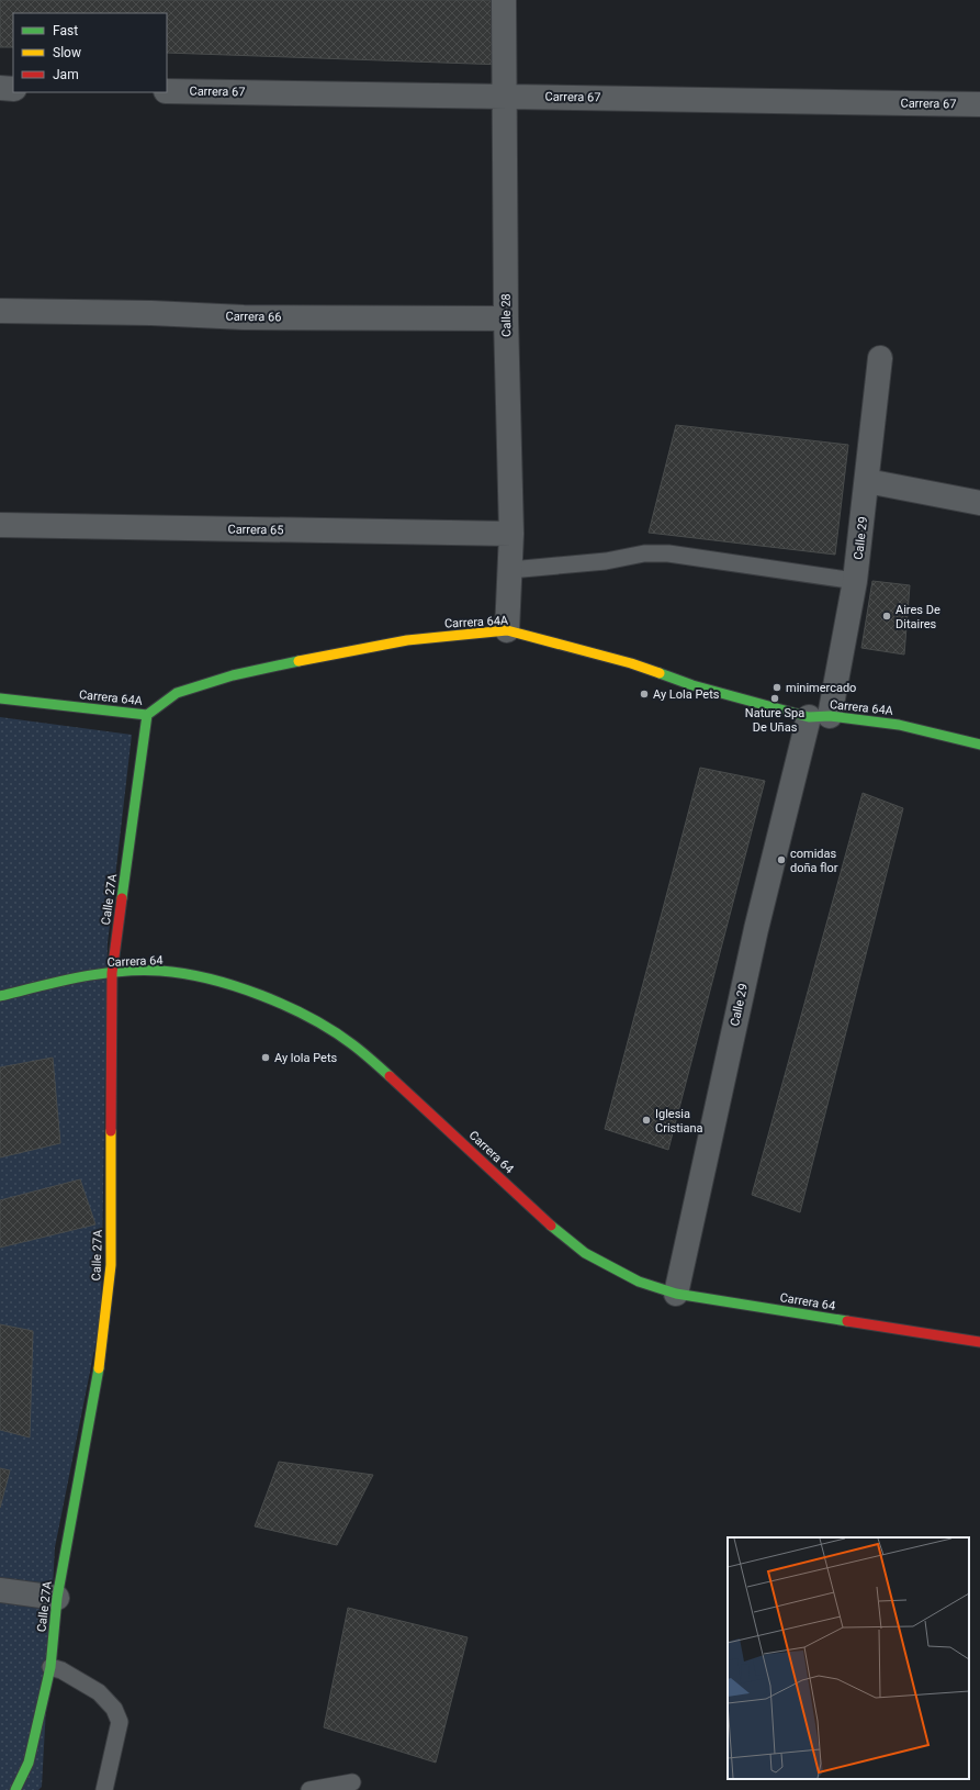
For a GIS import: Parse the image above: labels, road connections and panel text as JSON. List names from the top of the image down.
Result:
{
  "streets": {
    "street": [
      "Carrera 67",
      "Calle 28",
      "Carrera 66",
      "Carrera 65",
      "Calle 29",
      "Carrera 64A",
      "Calle 27A",
      "Carrera 64"
    ]
  },
  "crossings": [
    ["Carrera 67", "Calle 28"],
    ["Calle 28", "Carrera 66"],
    ["Calle 28", "Carrera 65"],
    ["Calle 28", "Carrera 64A"],
    ["Calle 29", "Carrera 64A"],
    ["Calle 29", "Carrera 64"],
    ["Carrera 64A", "Calle 27A"],
    ["Calle 27A", "Carrera 64"]
  ],
  "places": [
    "Aires De Ditaires",
    "minimercado",
    "Ay Lola Pets",
    "Nature Spa De Uñas",
    "comidas doña flor",
    "Ay lola Pets",
    "Iglesia Cristiana"
  ],
  "legend": ["Fast", "Slow", "Jam"]
}
